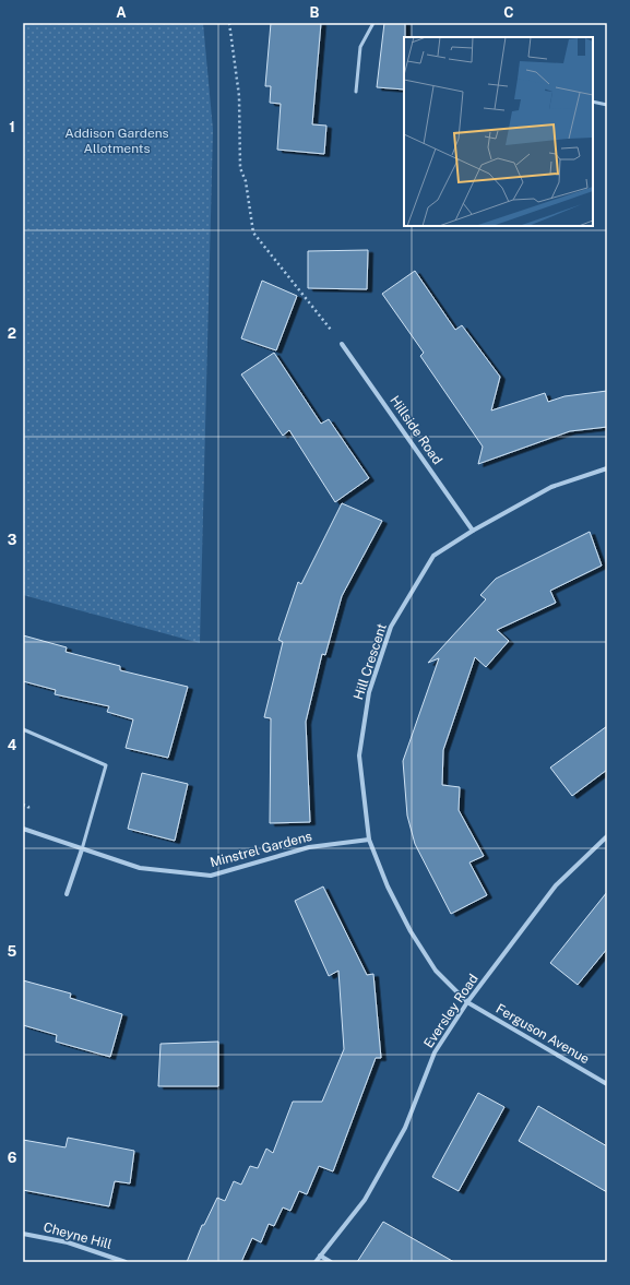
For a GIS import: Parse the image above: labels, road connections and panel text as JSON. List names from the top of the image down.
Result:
{
  "streets": {
    "street": [
      "Hillside Road",
      "Hill Crescent",
      "Minstrel Gardens",
      "Eversley Road",
      "Ferguson Avenue",
      "Cheyne Hill"
    ]
  },
  "crossings": [
    ["Hillside Road", "Hill Crescent"],
    ["Hill Crescent", "Minstrel Gardens"],
    ["Hill Crescent", "Eversley Road"],
    ["Hill Crescent", "Ferguson Avenue"],
    ["Eversley Road", "Ferguson Avenue"]
  ],
  "parks": ["Addison Gardens Allotments"],
  "grid": {
    "columns": ["A", "B", "C"],
    "rows": [
      "1",
      "2",
      "3",
      "4",
      "5",
      "6"
    ]
  }
}
